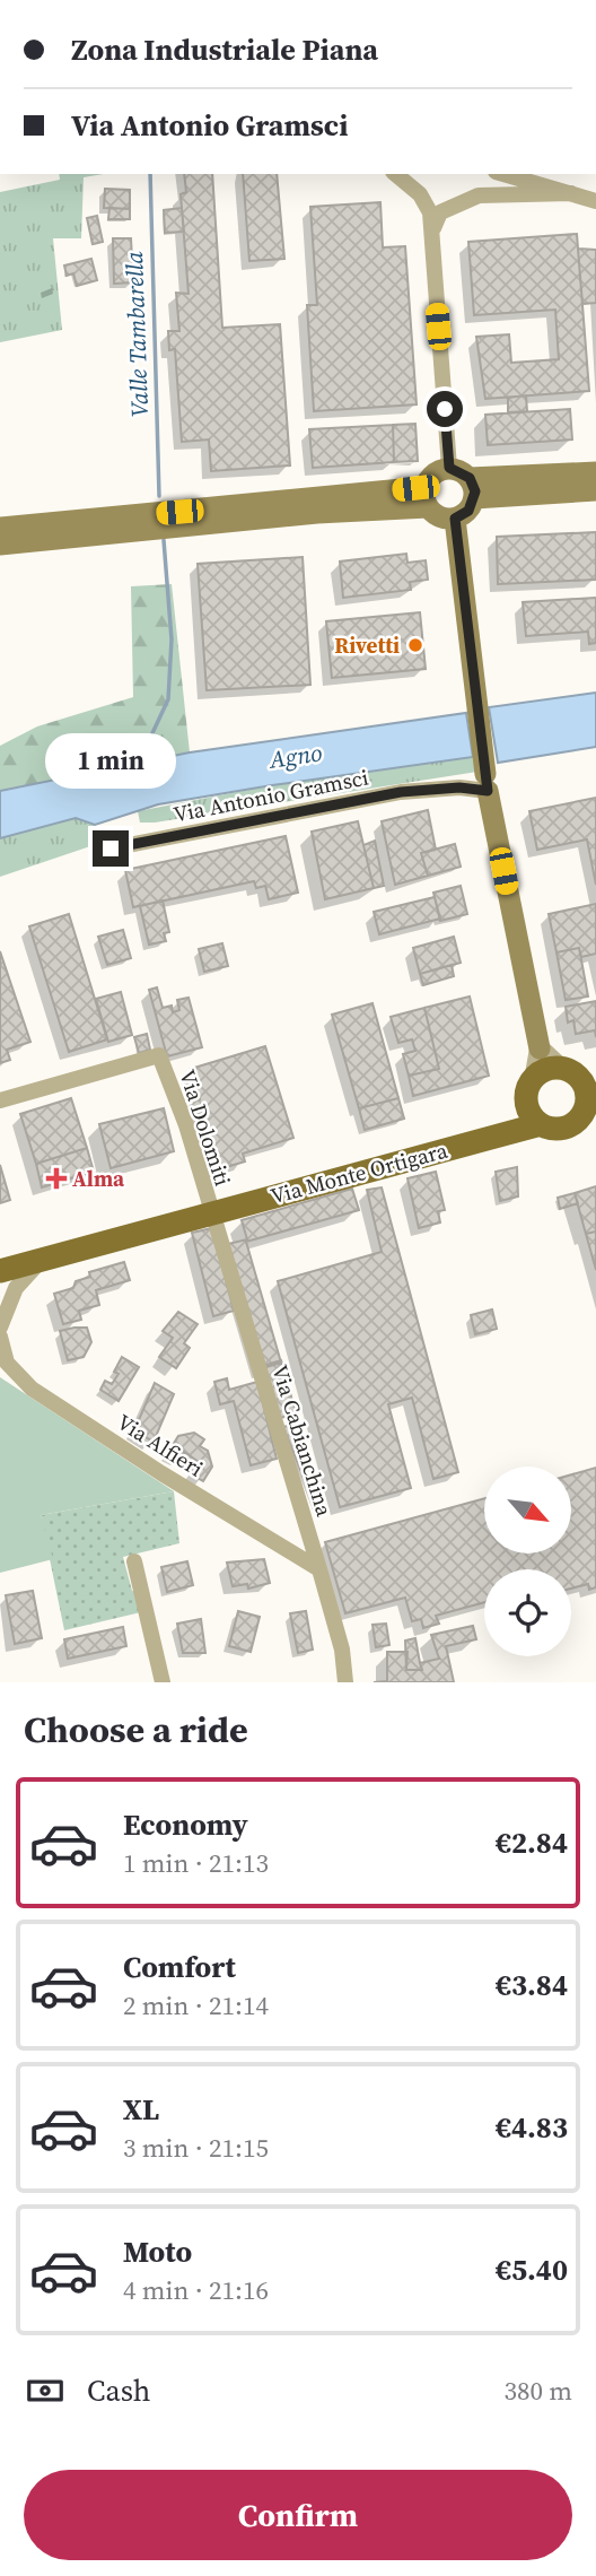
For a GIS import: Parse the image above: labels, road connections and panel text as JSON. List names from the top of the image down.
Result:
{
  "streets": {
    "main road": ["Via Monte Ortigara"],
    "street": [
      "Via Antonio Gramsci",
      "Via Dolomiti",
      "Via Cabianchina",
      "Via Alfieri"
    ]
  },
  "crossings": [
    ["Via Dolomiti", "Via Monte Ortigara"],
    ["Via Dolomiti", "Via Cabianchina"],
    ["Via Monte Ortigara", "Via Cabianchina"],
    ["Via Cabianchina", "Via Alfieri"]
  ],
  "water": ["Valle Tambarella", "Agno"],
  "places": {
    "other": ["Rivetti"],
    "health": ["Alma"]
  },
  "north": "bottom right",
  "page": {
    "banner": ["Zona Industriale Piana", "Via Antonio Gramsci"],
    "bubble": "1 min",
    "heading": "Choose a ride",
    "list": [
      {
        "name": "Economy",
        "note": "1 min · 21:13",
        "value": "€2.84"
      },
      {
        "name": "Comfort",
        "note": "2 min · 21:14",
        "value": "€3.84"
      },
      {
        "name": "XL",
        "note": "3 min · 21:15",
        "value": "€4.83"
      },
      {
        "name": "Moto",
        "note": "4 min · 21:16",
        "value": "€5.40"
      }
    ],
    "pay": ["Cash", "380 m"],
    "buttons": "Confirm"
  }
}
